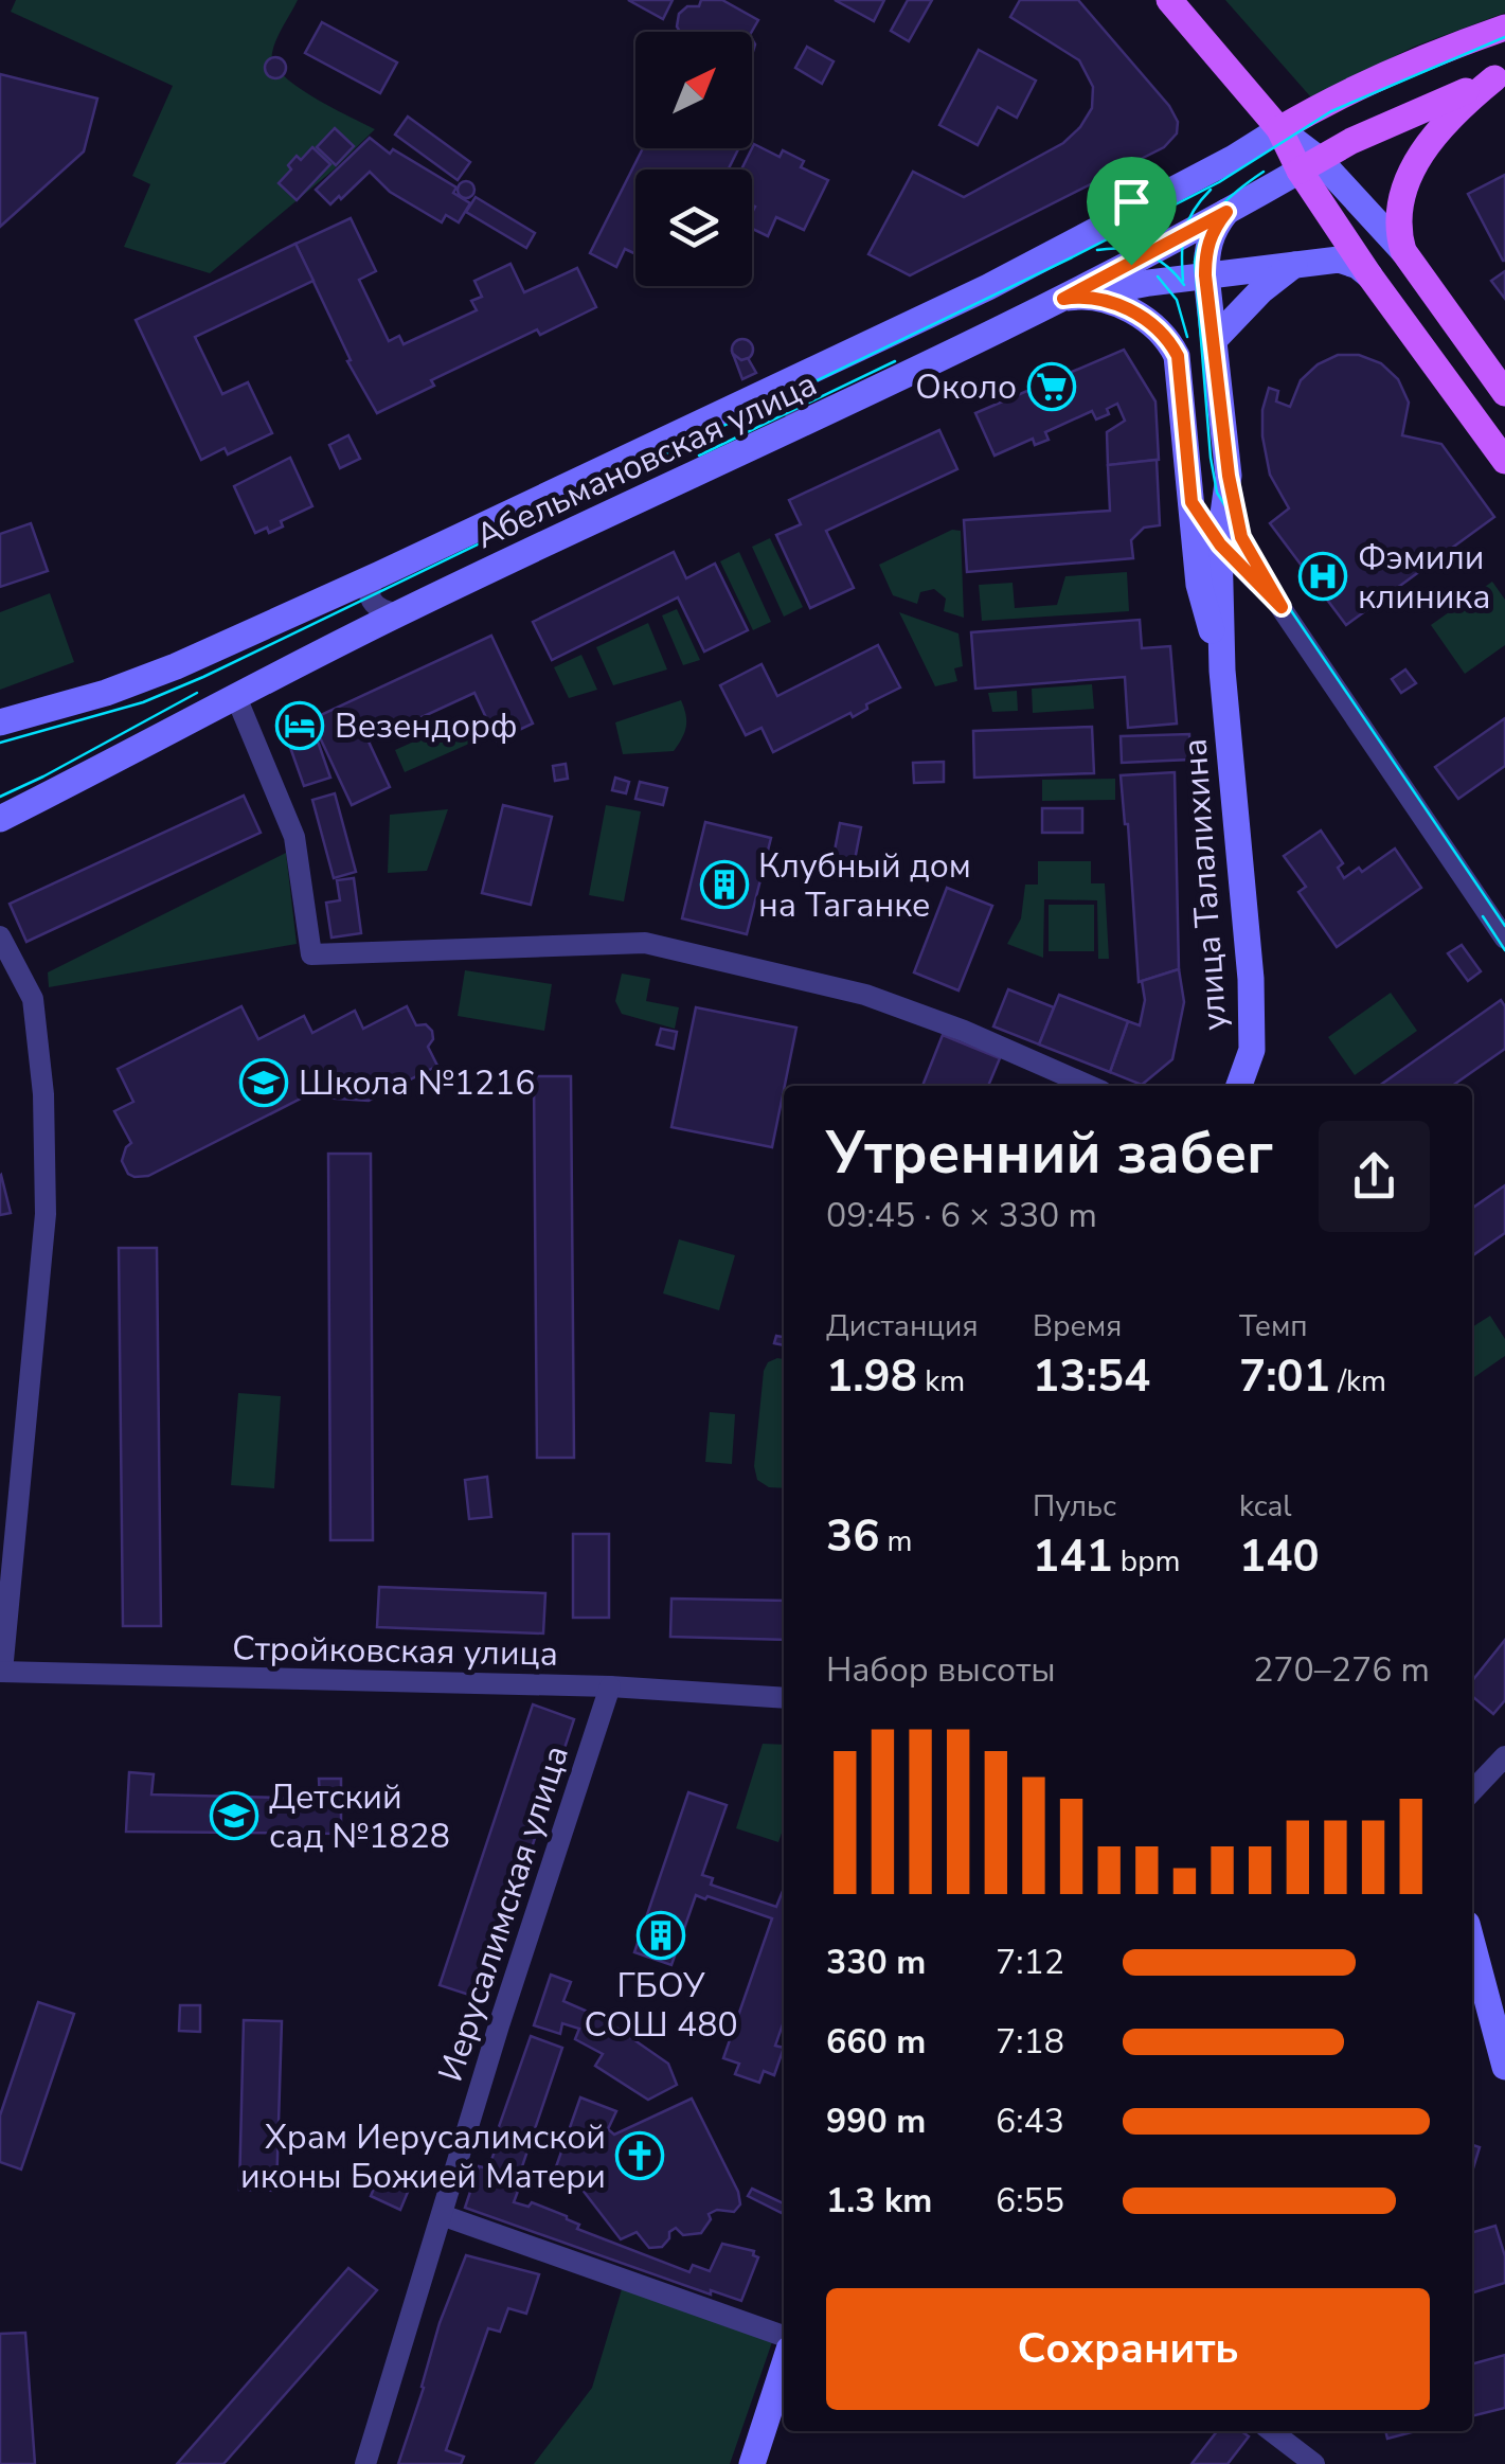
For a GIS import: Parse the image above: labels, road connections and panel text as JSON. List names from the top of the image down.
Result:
{
  "streets": {
    "main road": ["Абельмановская улица", "улица Талалихина"],
    "street": ["Стройковская улица", "Иерусалимская улица"]
  },
  "crossings": [
    ["Абельмановская улица", "улица Талалихина"],
    ["Стройковская улица", "Иерусалимская улица"]
  ],
  "places": {
    "supermarket": ["Около"],
    "hospital": ["Фэмили клиника"],
    "hotel": ["Везендорф"],
    "building": ["Клубный дом на Таганке", "ГБОУ СОШ 480"],
    "school or university": ["Школа №1216", "Детский сад №1828"],
    "church": ["Храм Иерусалимской иконы Божией Матери"]
  },
  "north": "top right",
  "page": {
    "heading": ["Утренний забег", "09:45 · 6 × 330 m"],
    "stats": [
      ["Дистанция", "1.98 km"],
      ["Время", "13:54"],
      ["Темп", "7:01 /km"],
      ["36 m"],
      ["Пульс", "141 bpm"],
      ["kcal", "140"]
    ],
    "chart": ["Набор высоты", "270–276 m"],
    "list": [
      {
        "name": "330 m",
        "note": "7:12"
      },
      {
        "name": "660 m",
        "note": "7:18"
      },
      {
        "name": "990 m",
        "note": "6:43"
      },
      {
        "name": "1.3 km",
        "note": "6:55"
      }
    ],
    "buttons": "Сохранить"
  }
}
